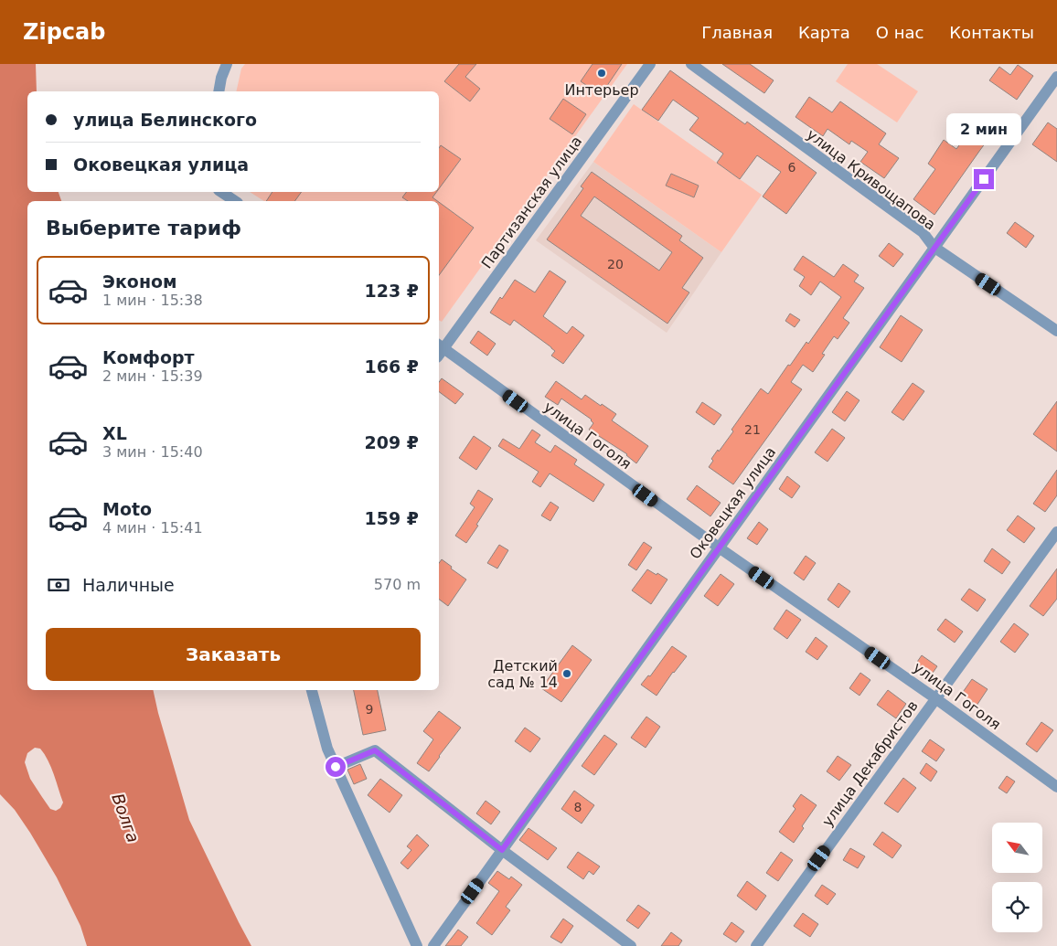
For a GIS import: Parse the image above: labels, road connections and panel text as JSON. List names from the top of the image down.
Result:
{
  "streets": {
    "street": [
      "улица Кривощапова",
      "Партизанская улица",
      "улица Гоголя",
      "Оковецкая улица",
      "улица Декабристов"
    ]
  },
  "crossings": [
    ["улица Кривощапова", "Оковецкая улица"],
    ["Партизанская улица", "улица Гоголя"],
    ["улица Гоголя", "Оковецкая улица"],
    ["улица Гоголя", "улица Декабристов"]
  ],
  "water": ["Волга"],
  "places": ["Интерьер", "Детский сад № 14"],
  "house_numbers": [
    "6",
    "20",
    "21",
    "9",
    "8"
  ],
  "north": "top left",
  "page": {
    "header": "Zipcab",
    "nav": [
      "Главная",
      "Карта",
      "О нас",
      "Контакты"
    ],
    "banner": ["улица Белинского", "Оковецкая улица"],
    "bubble": "2 мин",
    "heading": "Выберите тариф",
    "list": [
      {
        "name": "Эконом",
        "note": "1 мин · 15:38",
        "value": "123 ₽"
      },
      {
        "name": "Комфорт",
        "note": "2 мин · 15:39",
        "value": "166 ₽"
      },
      {
        "name": "XL",
        "note": "3 мин · 15:40",
        "value": "209 ₽"
      },
      {
        "name": "Moto",
        "note": "4 мин · 15:41",
        "value": "159 ₽"
      }
    ],
    "pay": ["Наличные", "570 m"],
    "buttons": "Заказать"
  }
}
